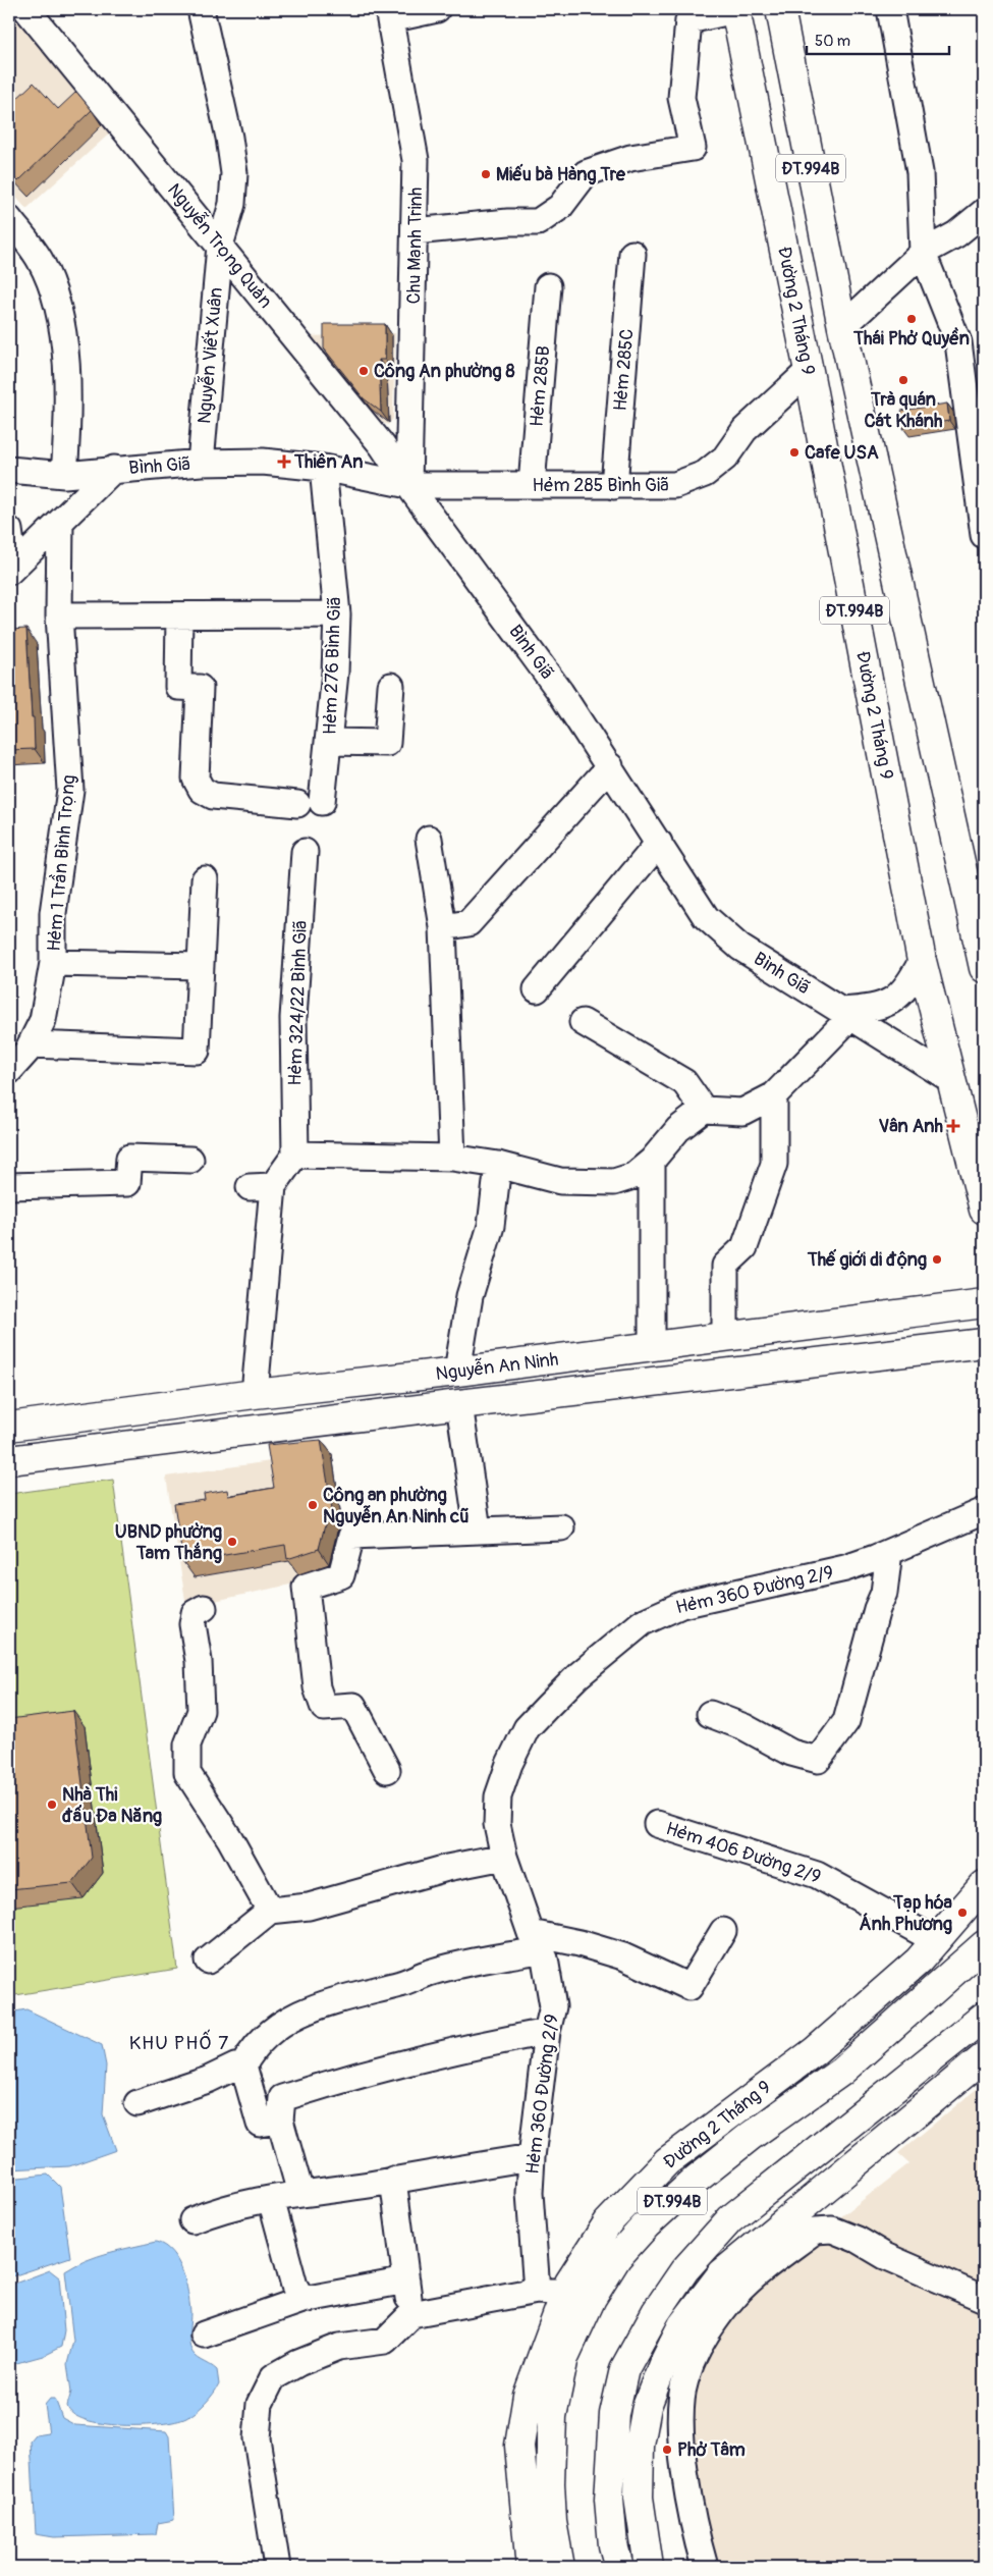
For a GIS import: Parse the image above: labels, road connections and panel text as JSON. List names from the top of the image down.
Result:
{
  "streets": {
    "main road": ["ĐT.994B", "Đường 2 Tháng 9", "Nguyễn An Ninh"],
    "street": [
      "Nguyễn Trọng Quản",
      "Chu Mạnh Trinh",
      "Nguyễn Viết Xuân",
      "Hẻm 285C",
      "Hẻm 285B",
      "Bình Giã",
      "Hẻm 285 Bình Giã",
      "Hẻm 276 Bình Giã",
      "Hẻm 1 Trần Bình Trọng",
      "Hẻm 324/22 Bình Giã",
      "Hẻm 360 Đường 2/9",
      "Hẻm 406 Đường 2/9"
    ]
  },
  "crossings": [
    ["Nguyễn Trọng Quản", "Chu Mạnh Trinh"],
    ["Nguyễn Trọng Quản", "Nguyễn Viết Xuân"],
    ["Nguyễn Trọng Quản", "Bình Giã"],
    ["Nguyễn Trọng Quản", "Hẻm 285 Bình Giã"],
    ["Chu Mạnh Trinh", "Bình Giã"],
    ["Chu Mạnh Trinh", "Hẻm 285 Bình Giã"],
    ["Đường 2 Tháng 9", "Bình Giã"],
    ["Đường 2 Tháng 9", "Hẻm 285 Bình Giã"],
    ["Đường 2 Tháng 9", "Hẻm 406 Đường 2/9"],
    ["Nguyễn Viết Xuân", "Bình Giã"],
    ["Hẻm 285C", "Hẻm 285 Bình Giã"],
    ["Hẻm 285B", "Hẻm 285 Bình Giã"],
    ["Bình Giã", "Hẻm 285 Bình Giã"],
    ["Bình Giã", "Hẻm 276 Bình Giã"]
  ],
  "districts": ["KHU PHỐ 7"],
  "places": {
    "other": [
      "Miếu bà Hàng Tre",
      "Thái Phở Quyền",
      "Công An phường 8",
      "Trà quán Cát Khánh",
      "Cafe USA",
      "Thế giới di động",
      "Công an phường Nguyễn An Ninh cũ",
      "UBND phường Tam Thắng",
      "Nhà Thi đấu Đa Năng",
      "Tạp hóa Ánh Phương",
      "Phở Tâm"
    ],
    "health": ["Thiên An", "Vân Anh"]
  },
  "scale_bar": "50 m"
}
